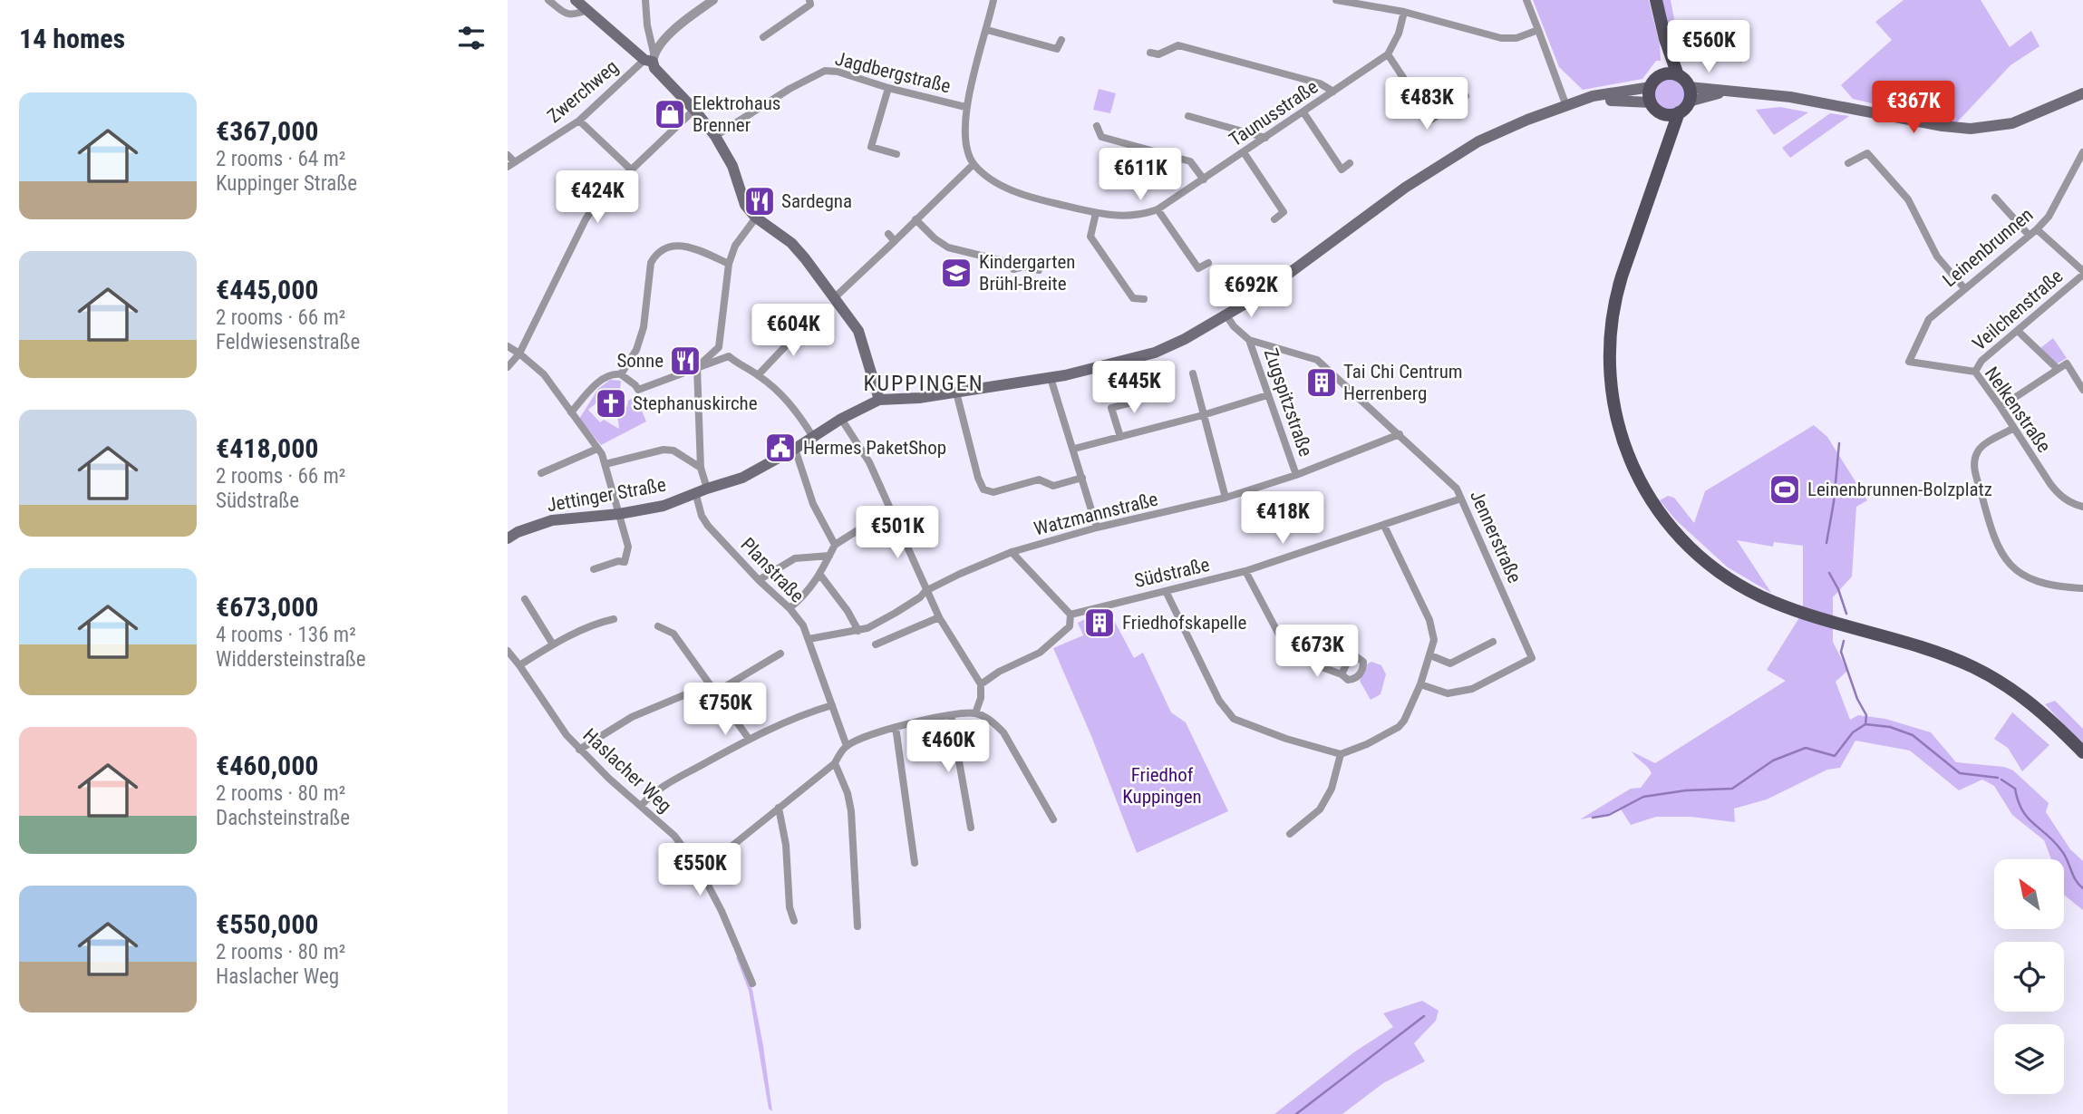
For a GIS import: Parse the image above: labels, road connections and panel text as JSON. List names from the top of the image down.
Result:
{
  "streets": {
    "main road": ["Jettinger Straße"],
    "street": [
      "Jagdbergstraße",
      "Zwerchweg",
      "Taunusstraße",
      "Leinenbrunnen",
      "Veilchenstraße",
      "Zugspitzstraße",
      "Nelkenstraße",
      "Watzmannstraße",
      "Jennerstraße",
      "Planstraße",
      "Südstraße",
      "Haslacher Weg"
    ]
  },
  "crossings": [
    ["Leinenbrunnen", "Nelkenstraße"],
    ["Veilchenstraße", "Nelkenstraße"],
    ["Zugspitzstraße", "Watzmannstraße"],
    ["Zugspitzstraße", "Jennerstraße"],
    ["Jettinger Straße", "Planstraße"],
    ["Watzmannstraße", "Jennerstraße"],
    ["Watzmannstraße", "Planstraße"],
    ["Jennerstraße", "Südstraße"]
  ],
  "districts": ["KUPPINGEN"],
  "parks": ["Friedhof Kuppingen"],
  "places": {
    "shop": ["Elektrohaus Brenner"],
    "restaurant": ["Sardegna", "Sonne"],
    "school or university": ["Kindergarten Brühl-Breite"],
    "building": ["Tai Chi Centrum Herrenberg", "Friedhofskapelle"],
    "church": ["Stephanuskirche"],
    "public building": ["Hermes PaketShop"],
    "sports": ["Leinenbrunnen-Bolzplatz"]
  },
  "north": "top left",
  "page": {
    "heading": "14 homes",
    "price": [
      "€560K",
      "€483K",
      "€367K",
      "€611K",
      "€424K",
      "€692K",
      "€604K",
      "€445K",
      "€418K",
      "€501K",
      "€673K",
      "€750K",
      "€460K",
      "€550K"
    ],
    "list": [
      {
        "name": "€367,000",
        "note": "2 rooms · 64 m² · Kuppinger Straße"
      },
      {
        "name": "€445,000",
        "note": "2 rooms · 66 m² · Feldwiesenstraße"
      },
      {
        "name": "€418,000",
        "note": "2 rooms · 66 m² · Südstraße"
      },
      {
        "name": "€673,000",
        "note": "4 rooms · 136 m² · Widdersteinstraße"
      },
      {
        "name": "€460,000",
        "note": "2 rooms · 80 m² · Dachsteinstraße"
      },
      {
        "name": "€550,000",
        "note": "2 rooms · 80 m² · Haslacher Weg"
      }
    ]
  }
}
